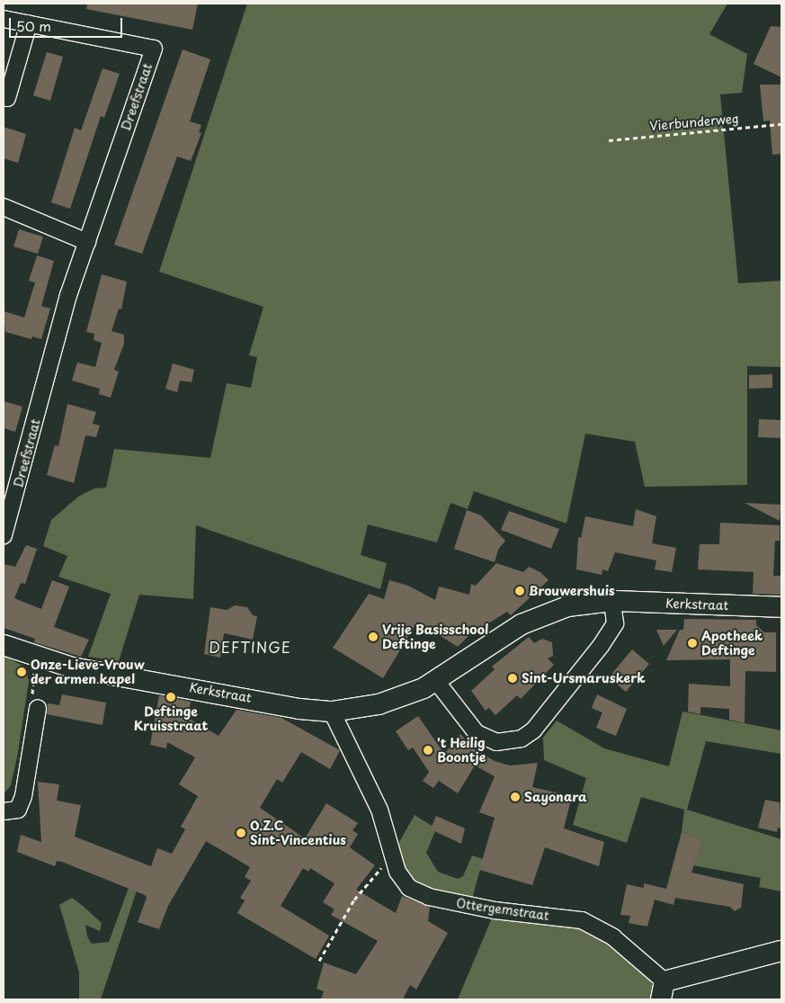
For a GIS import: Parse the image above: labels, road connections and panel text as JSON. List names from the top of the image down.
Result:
{
  "streets": {
    "street": ["Dreefstraat", "Kerkstraat", "Ottergemstraat"],
    "path": ["Vierbunderweg"]
  },
  "crossings": [
    ["Kerkstraat", "Ottergemstraat"]
  ],
  "districts": ["DEFTINGE"],
  "places": [
    "Brouwershuis",
    "Vrije Basisschool Deftinge",
    "Apotheek Deftinge",
    "Onze-Lieve-Vrouw der armen kapel",
    "Sint-Ursmaruskerk",
    "Deftinge Kruisstraat",
    "'t Heilig Boontje",
    "Sayonara",
    "O.Z.C Sint-Vincentius"
  ],
  "scale_bar": "50 m"
}
